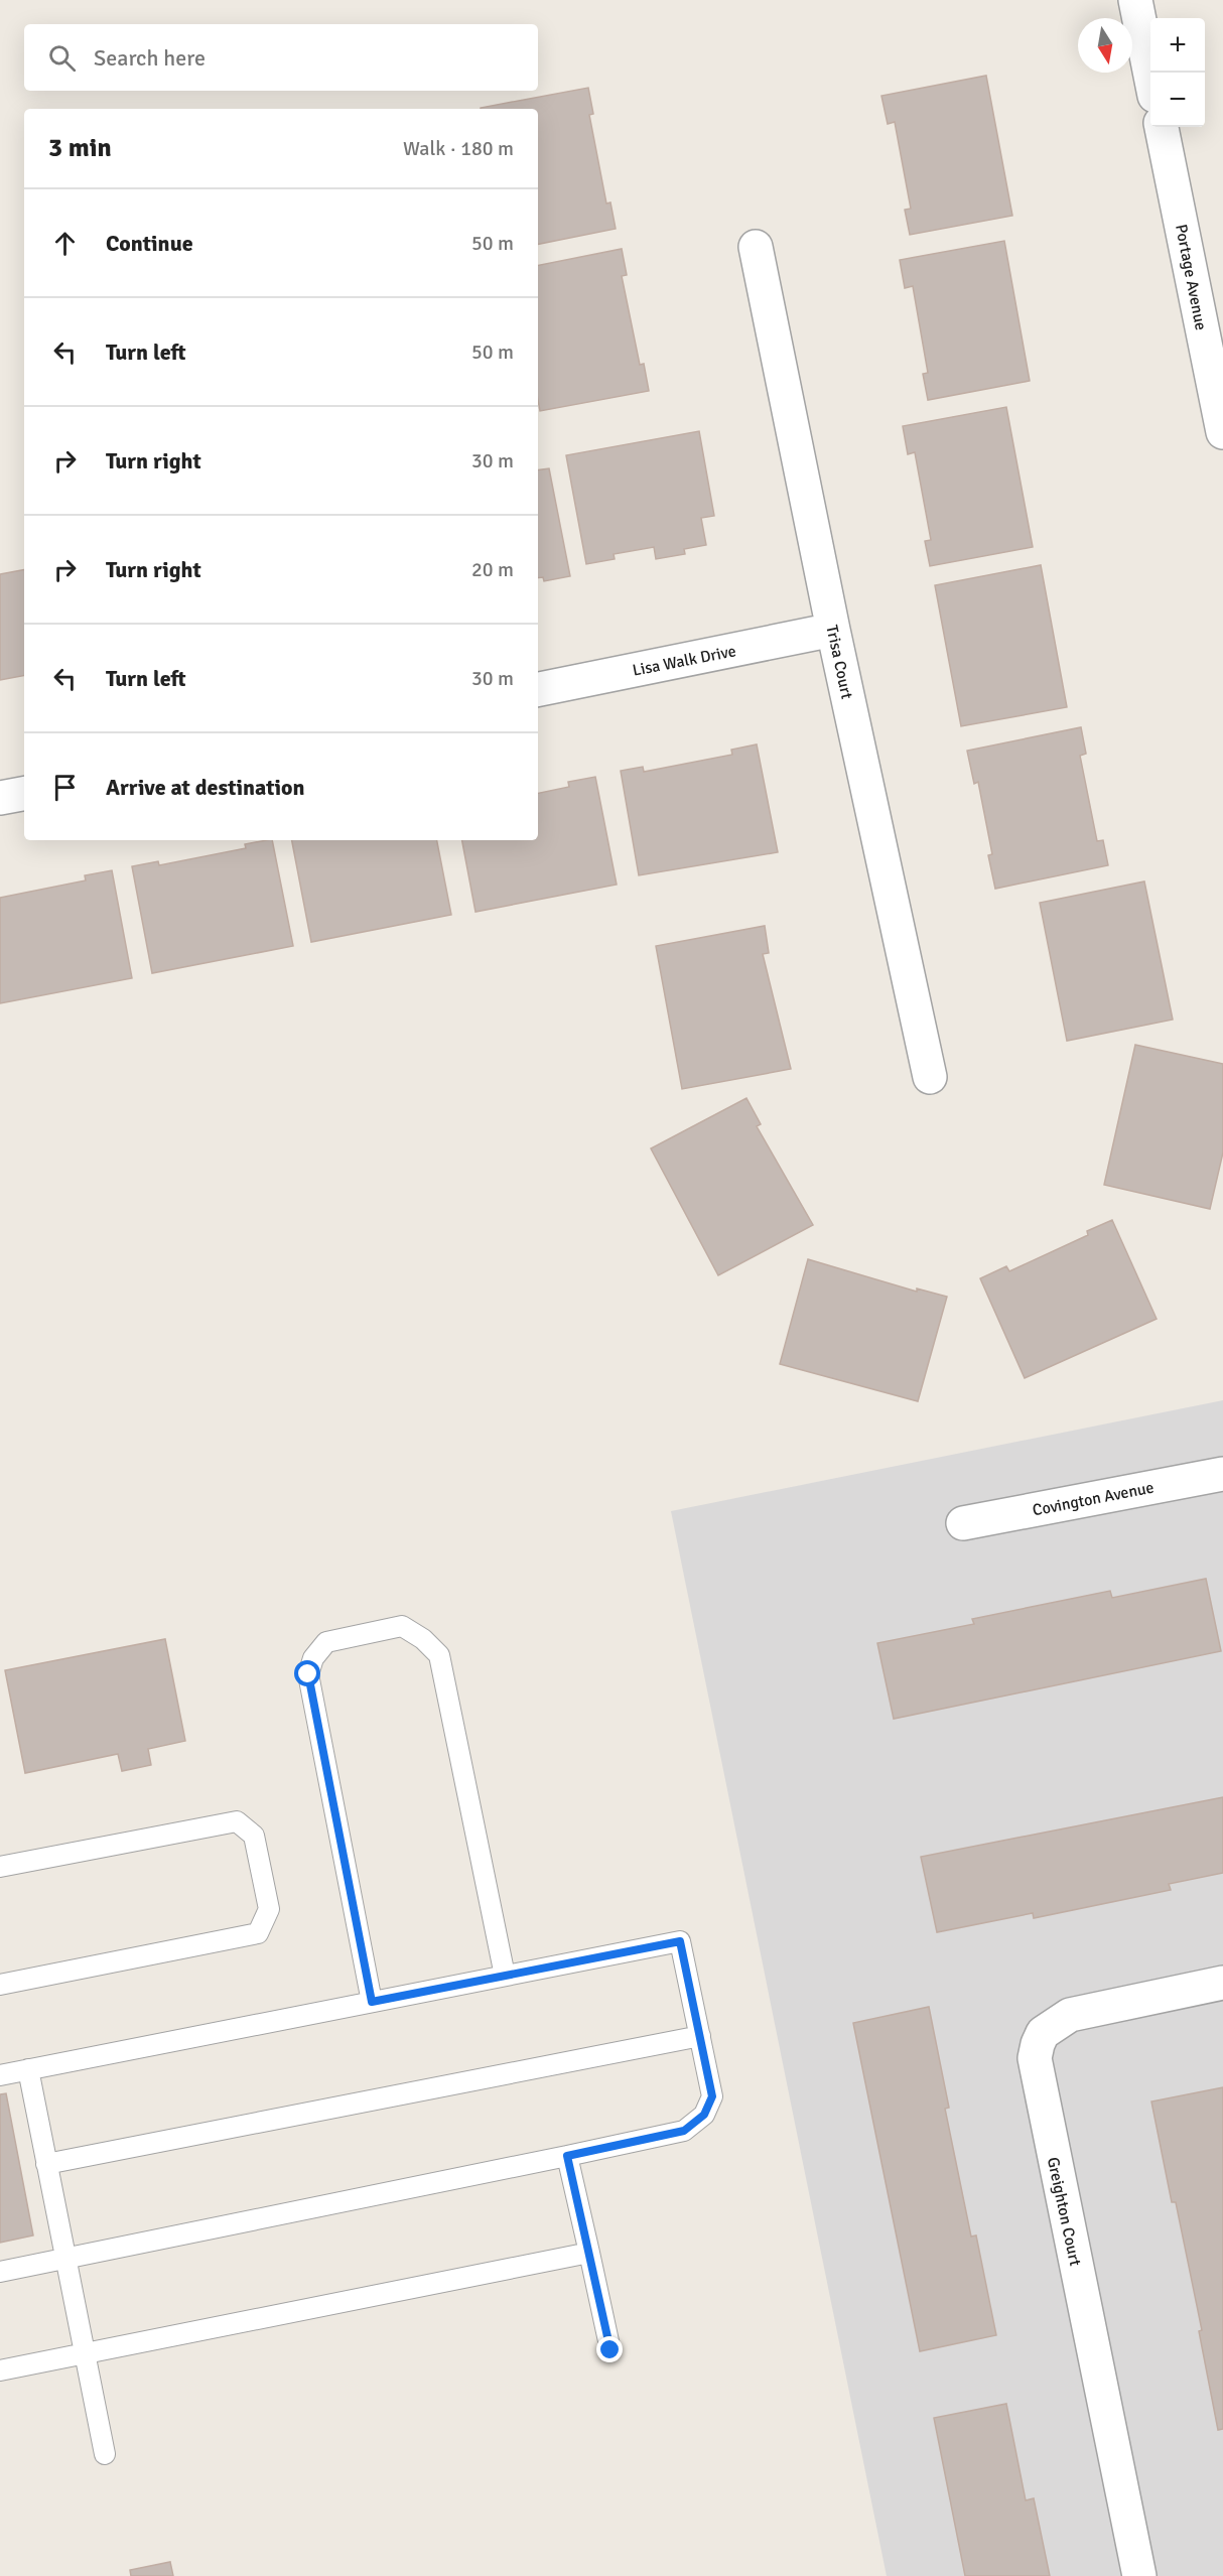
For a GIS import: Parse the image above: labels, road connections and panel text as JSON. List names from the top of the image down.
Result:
{
  "streets": {
    "street": [
      "Portage Avenue",
      "Lisa Walk Drive",
      "Trisa Court",
      "Covington Avenue",
      "Greighton Court"
    ]
  },
  "crossings": [
    ["Lisa Walk Drive", "Trisa Court"]
  ],
  "north": "bottom",
  "page": {
    "map_buttons": ["+", "−"],
    "search": "Search here",
    "heading": ["3 min", "Walk · 180 m"],
    "list": [
      ["Continue", "50 m"],
      ["Turn left", "50 m"],
      ["Turn right", "30 m"],
      ["Turn right", "20 m"],
      ["Turn left", "30 m"],
      "Arrive at destination"
    ]
  }
}
